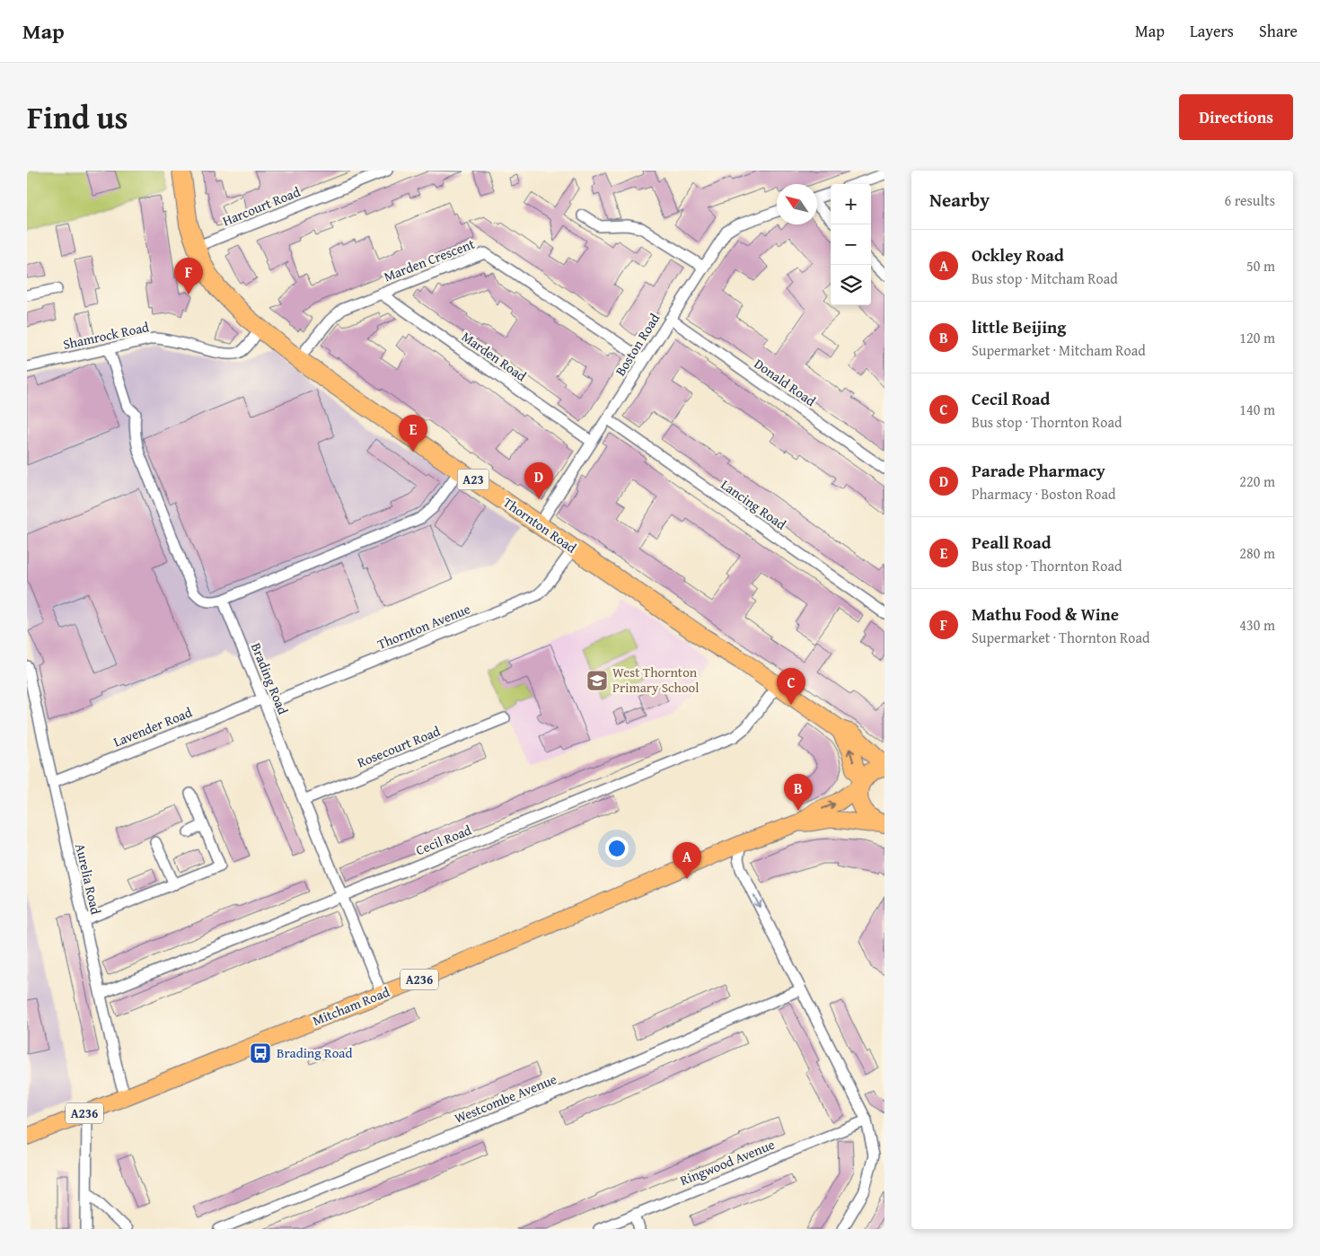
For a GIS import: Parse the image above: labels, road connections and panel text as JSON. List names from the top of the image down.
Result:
{
  "streets": {
    "highway": ["A23", "Thornton Road"],
    "main road": ["A236", "Mitcham Road"],
    "street": [
      "Harcourt Road",
      "Marden Crescent",
      "Shamrock Road",
      "Boston Road",
      "Marden Road",
      "Donald Road",
      "Lancing Road",
      "Thornton Avenue",
      "Brading Road",
      "Lavender Road",
      "Rosecourt Road",
      "Cecil Road",
      "Aurelia Road",
      "Westcombe Avenue",
      "Ringwood Avenue"
    ]
  },
  "crossings": [
    ["Harcourt Road", "Thornton Road"],
    ["Marden Crescent", "Boston Road"],
    ["Marden Crescent", "Marden Road"],
    ["Marden Crescent", "Thornton Road"],
    ["Shamrock Road", "Thornton Road"],
    ["Boston Road", "Marden Road"],
    ["Boston Road", "Donald Road"],
    ["Boston Road", "Lancing Road"],
    ["Boston Road", "Thornton Road"],
    ["Thornton Road", "Thornton Avenue"],
    ["Thornton Road", "Cecil Road"],
    ["Thornton Road", "Mitcham Road"],
    ["Thornton Avenue", "Brading Road"],
    ["Thornton Avenue", "Lavender Road"],
    ["Brading Road", "Lavender Road"],
    ["Brading Road", "Rosecourt Road"],
    ["Brading Road", "Cecil Road"],
    ["Brading Road", "Mitcham Road"],
    ["Lavender Road", "Aurelia Road"],
    ["Cecil Road", "Aurelia Road"],
    ["Aurelia Road", "Mitcham Road"]
  ],
  "places": {
    "school or university": ["West Thornton Primary School"],
    "bus stop": ["Brading Road"]
  },
  "north": "top left",
  "page": {
    "header": "Map",
    "nav": ["Map", "Layers", "Share"],
    "title": "Find us",
    "buttons": "Directions",
    "heading": ["Nearby", "6 results"],
    "map_buttons": ["+", "−"],
    "list": [
      {
        "mark": "A",
        "name": "Ockley Road",
        "note": "Bus stop · Mitcham Road",
        "value": "50 m"
      },
      {
        "mark": "B",
        "name": "little Beijing",
        "note": "Supermarket · Mitcham Road",
        "value": "120 m"
      },
      {
        "mark": "C",
        "name": "Cecil Road",
        "note": "Bus stop · Thornton Road",
        "value": "140 m"
      },
      {
        "mark": "D",
        "name": "Parade Pharmacy",
        "note": "Pharmacy · Boston Road",
        "value": "220 m"
      },
      {
        "mark": "E",
        "name": "Peall Road",
        "note": "Bus stop · Thornton Road",
        "value": "280 m"
      },
      {
        "mark": "F",
        "name": "Mathu Food & Wine",
        "note": "Supermarket · Thornton Road",
        "value": "430 m"
      }
    ],
    "pins": [
      "F",
      "E",
      "D",
      "C",
      "B",
      "A"
    ]
  }
}
